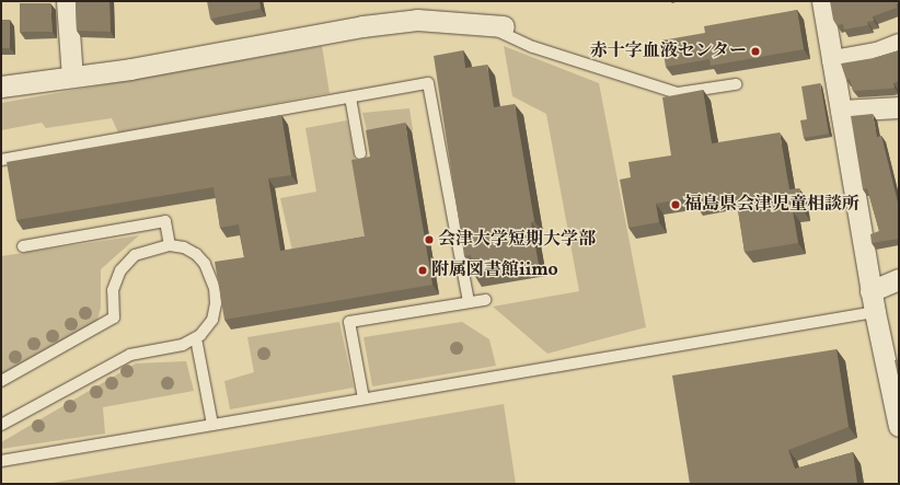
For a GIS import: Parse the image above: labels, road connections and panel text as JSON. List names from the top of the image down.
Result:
{
  "places": [
    "赤十字血液センター",
    "福島県会津児童相談所",
    "会津大学短期大学部",
    "附属図書館iimo"
  ]
}
